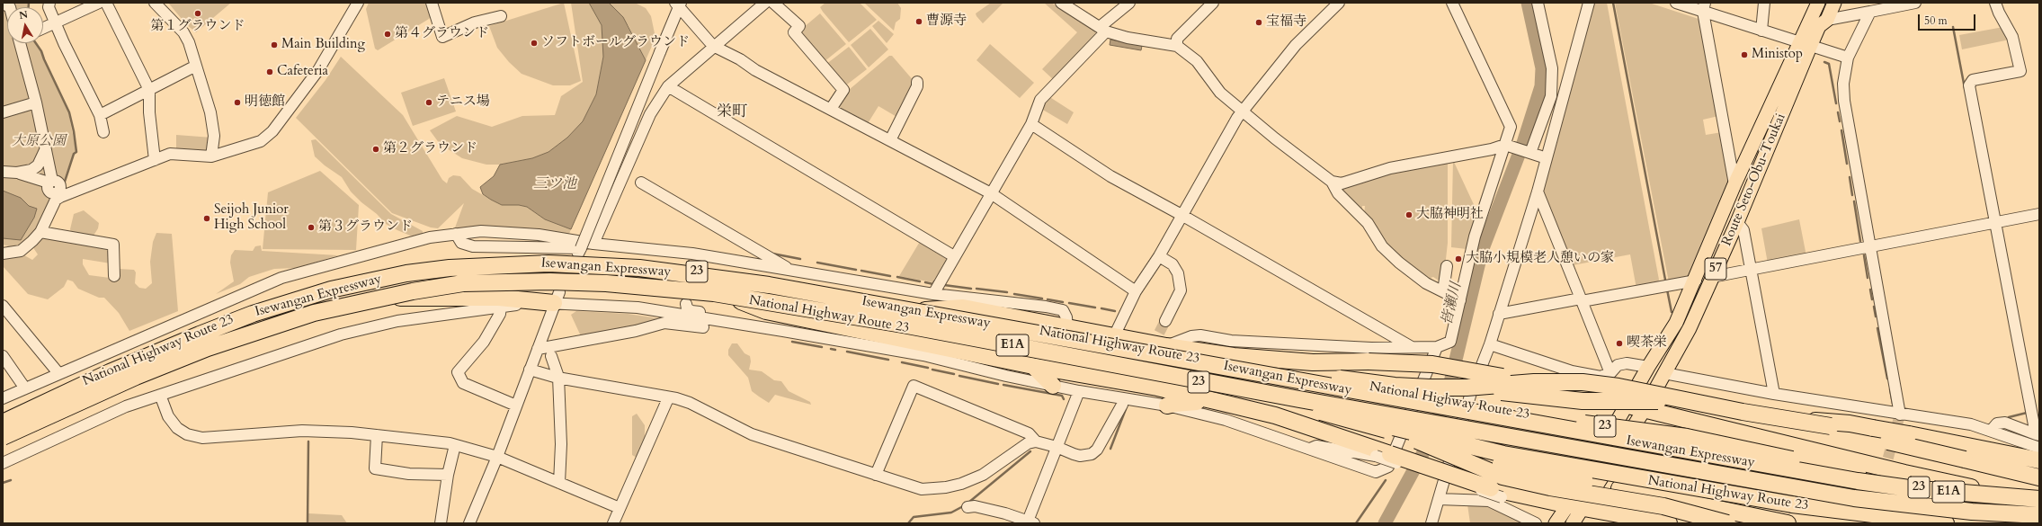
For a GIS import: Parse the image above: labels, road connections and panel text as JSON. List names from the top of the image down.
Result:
{
  "streets": {
    "highway": [
      "Isewangan Expressway",
      "23",
      "National Highway Route 23",
      "E1A"
    ],
    "main road": ["Route Seto-Obu-Toukai", "57"]
  },
  "crossings": [
    ["Route Seto-Obu-Toukai", "23"],
    ["Isewangan Expressway", "23"],
    ["Isewangan Expressway", "National Highway Route 23"],
    ["23", "National Highway Route 23"]
  ],
  "districts": ["栄町"],
  "water": ["三ツ池", "皆瀬川"],
  "parks": ["大原公園"],
  "places": [
    "第１グラウンド",
    "曹源寺",
    "宝福寺",
    "第４グラウンド",
    "ソフトボールグラウンド",
    "Main Building",
    "Ministop",
    "Cafeteria",
    "明徳館",
    "テニス場",
    "第２グラウンド",
    "大脇神明社",
    "Seijoh Junior High School",
    "第３グラウンド",
    "大脇小規模老人憩いの家",
    "喫茶栄"
  ],
  "scale_bar": "50 m",
  "north": "top"
}
